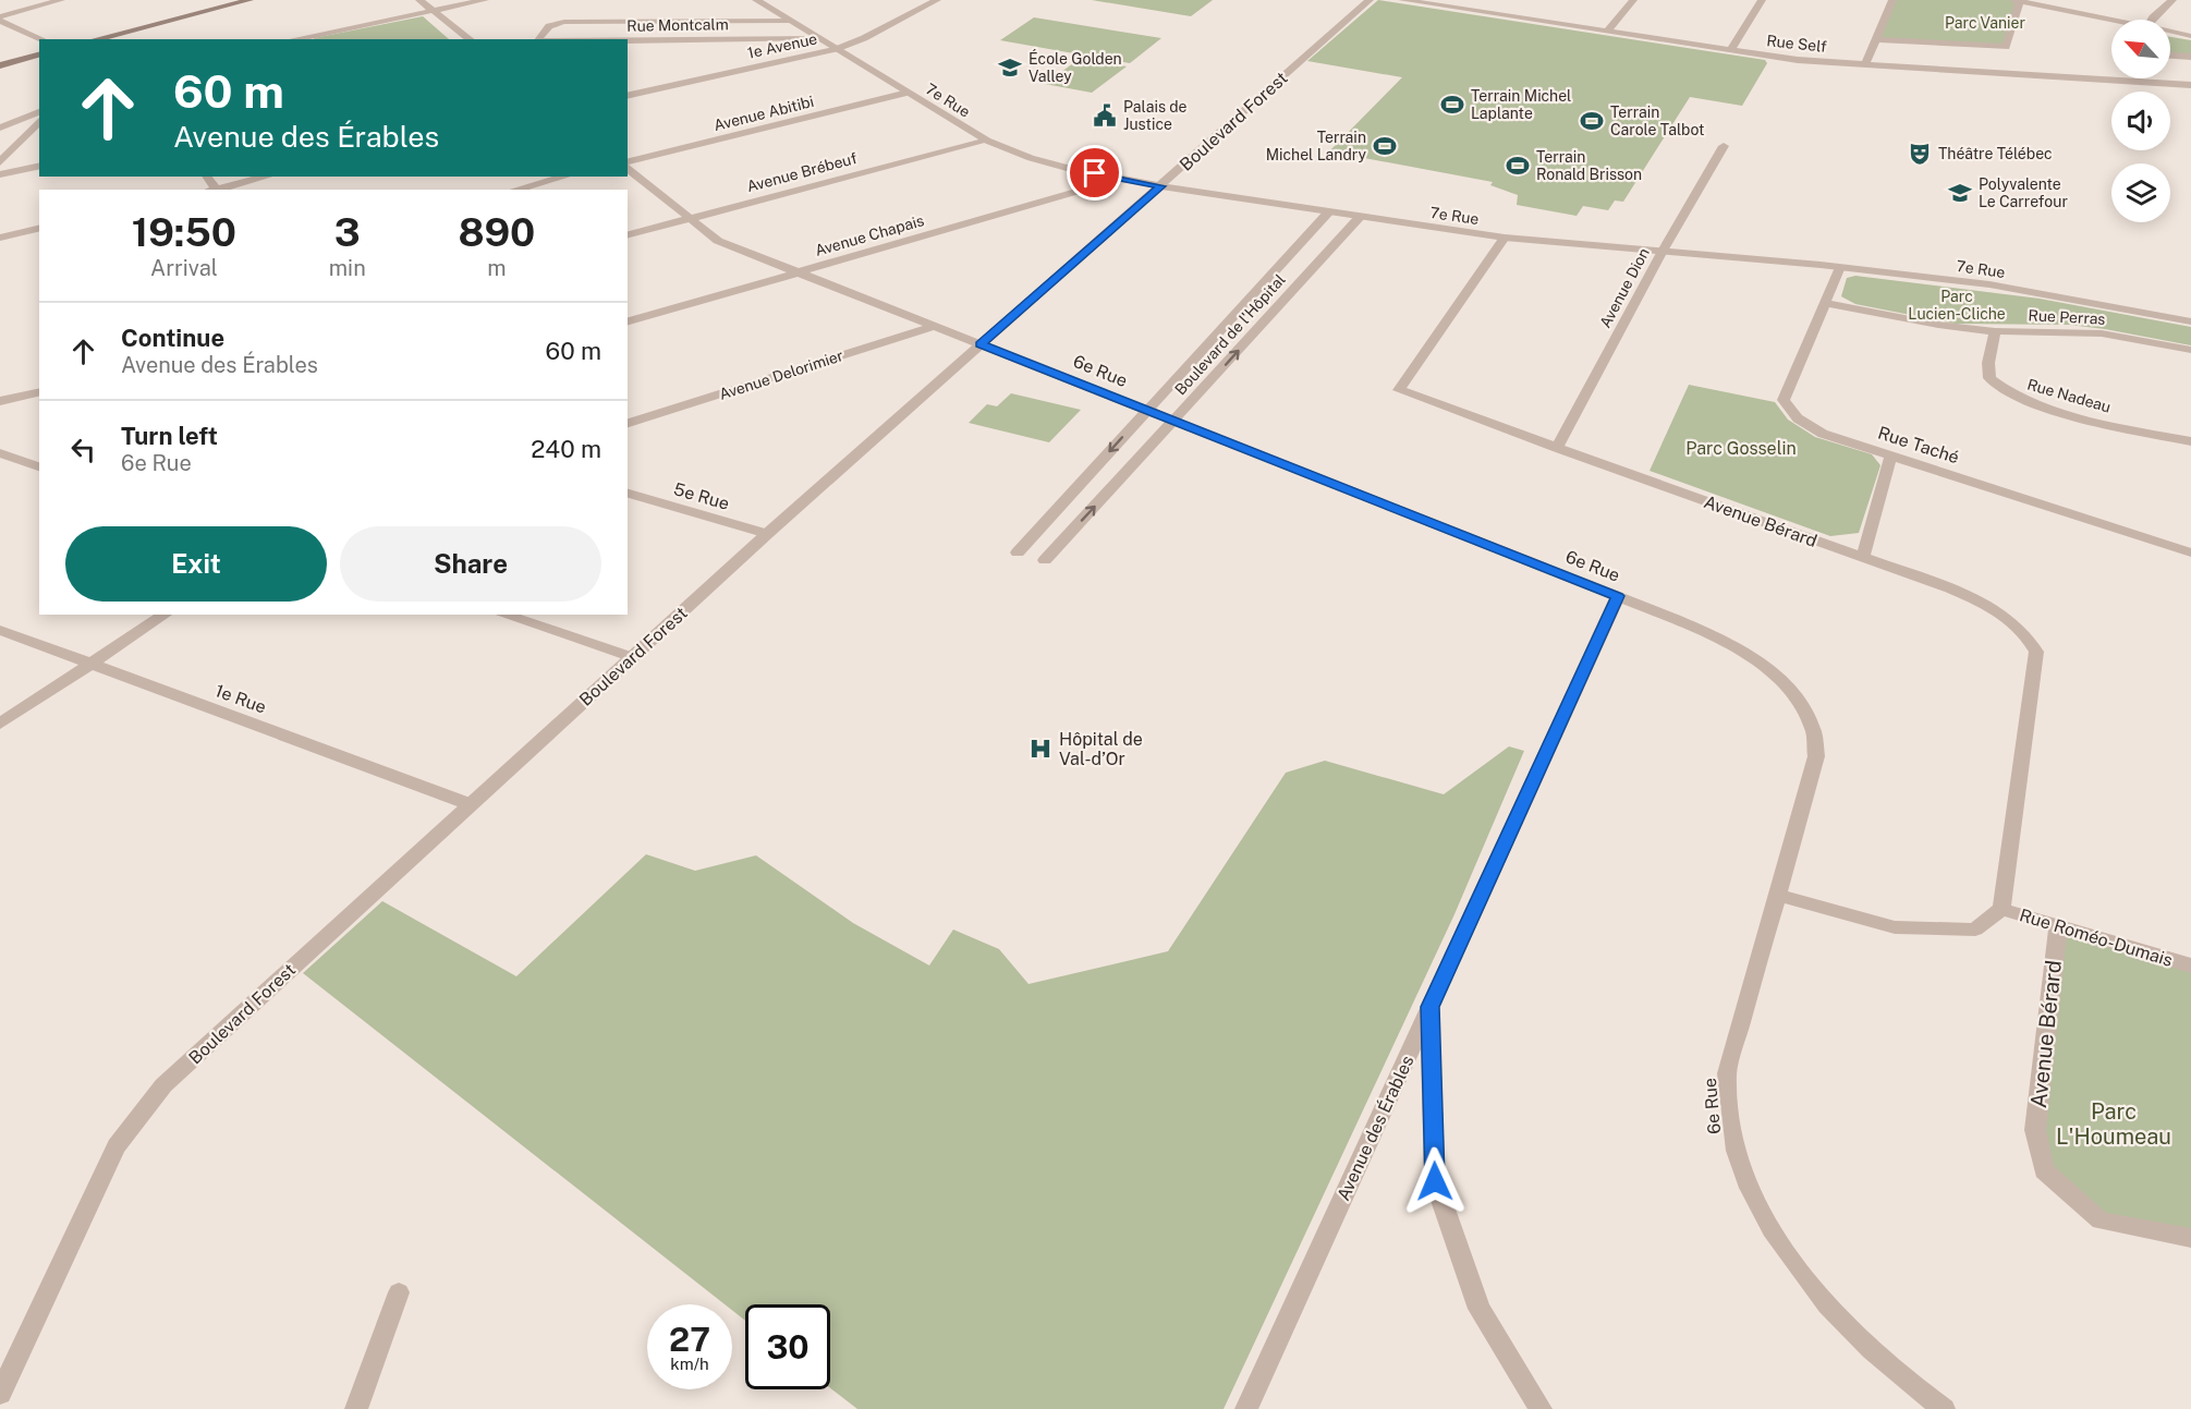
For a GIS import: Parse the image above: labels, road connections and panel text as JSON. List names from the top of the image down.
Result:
{
  "streets": {
    "street": [
      "Rue Montcalm",
      "Rue Self",
      "1e Avenue",
      "7e Rue",
      "Avenue Abitibi",
      "Boulevard Forest",
      "Avenue Brébeuf",
      "Avenue Chapais",
      "Avenue Dion",
      "Rue Perras",
      "Boulevard de l'Hôpital",
      "6e Rue",
      "Avenue Delorimier",
      "Rue Nadeau",
      "Rue Taché",
      "5e Rue",
      "Avenue Bérard",
      "1e Rue",
      "Rue Roméo-Dumais",
      "Avenue des Érables"
    ]
  },
  "crossings": [
    ["Rue Montcalm", "7e Rue"],
    ["1e Avenue", "7e Rue"],
    ["7e Rue", "Avenue Abitibi"],
    ["7e Rue", "Boulevard Forest"],
    ["7e Rue", "Avenue Brébeuf"],
    ["7e Rue", "Avenue Chapais"],
    ["7e Rue", "Avenue Dion"],
    ["7e Rue", "Boulevard de l'Hôpital"],
    ["7e Rue", "Rue Taché"],
    ["7e Rue", "Avenue Bérard"],
    ["Boulevard Forest", "6e Rue"],
    ["Boulevard Forest", "5e Rue"],
    ["Boulevard Forest", "1e Rue"],
    ["Avenue Brébeuf", "6e Rue"],
    ["Avenue Chapais", "6e Rue"],
    ["Avenue Dion", "Avenue Bérard"],
    ["Rue Perras", "Rue Nadeau"],
    ["Rue Perras", "Rue Taché"],
    ["Boulevard de l'Hôpital", "6e Rue"],
    ["6e Rue", "Avenue Delorimier"],
    ["6e Rue", "Rue Roméo-Dumais"],
    ["6e Rue", "Avenue des Érables"],
    ["Avenue Bérard", "Rue Roméo-Dumais"]
  ],
  "parks": [
    "Parc Vanier",
    "Parc Lucien-Cliche",
    "Parc Gosselin",
    "Parc L'Houmeau"
  ],
  "places": {
    "school or university": ["École Golden Valley", "Polyvalente Le Carrefour"],
    "sports": [
      "Terrain Michel Laplante",
      "Terrain Carole Talbot",
      "Terrain Michel Landry",
      "Terrain Ronald Brisson"
    ],
    "public building": ["Palais de Justice"],
    "theatre": ["Théâtre Télébec"],
    "hospital": ["Hôpital de Val-d’Or"]
  },
  "north": "top left",
  "page": {
    "turn": ["60 m", "Avenue des Érables"],
    "eta": [
      "19:50",
      "Arrival",
      "3",
      "min",
      "890",
      "m"
    ],
    "list": [
      {
        "name": "Continue",
        "note": "Avenue des Érables",
        "value": "60 m"
      },
      {
        "name": "Turn left",
        "note": "6e Rue",
        "value": "240 m"
      }
    ],
    "buttons": ["Exit", "Share"],
    "speed": "27 km/h",
    "limit": "30"
  }
}
